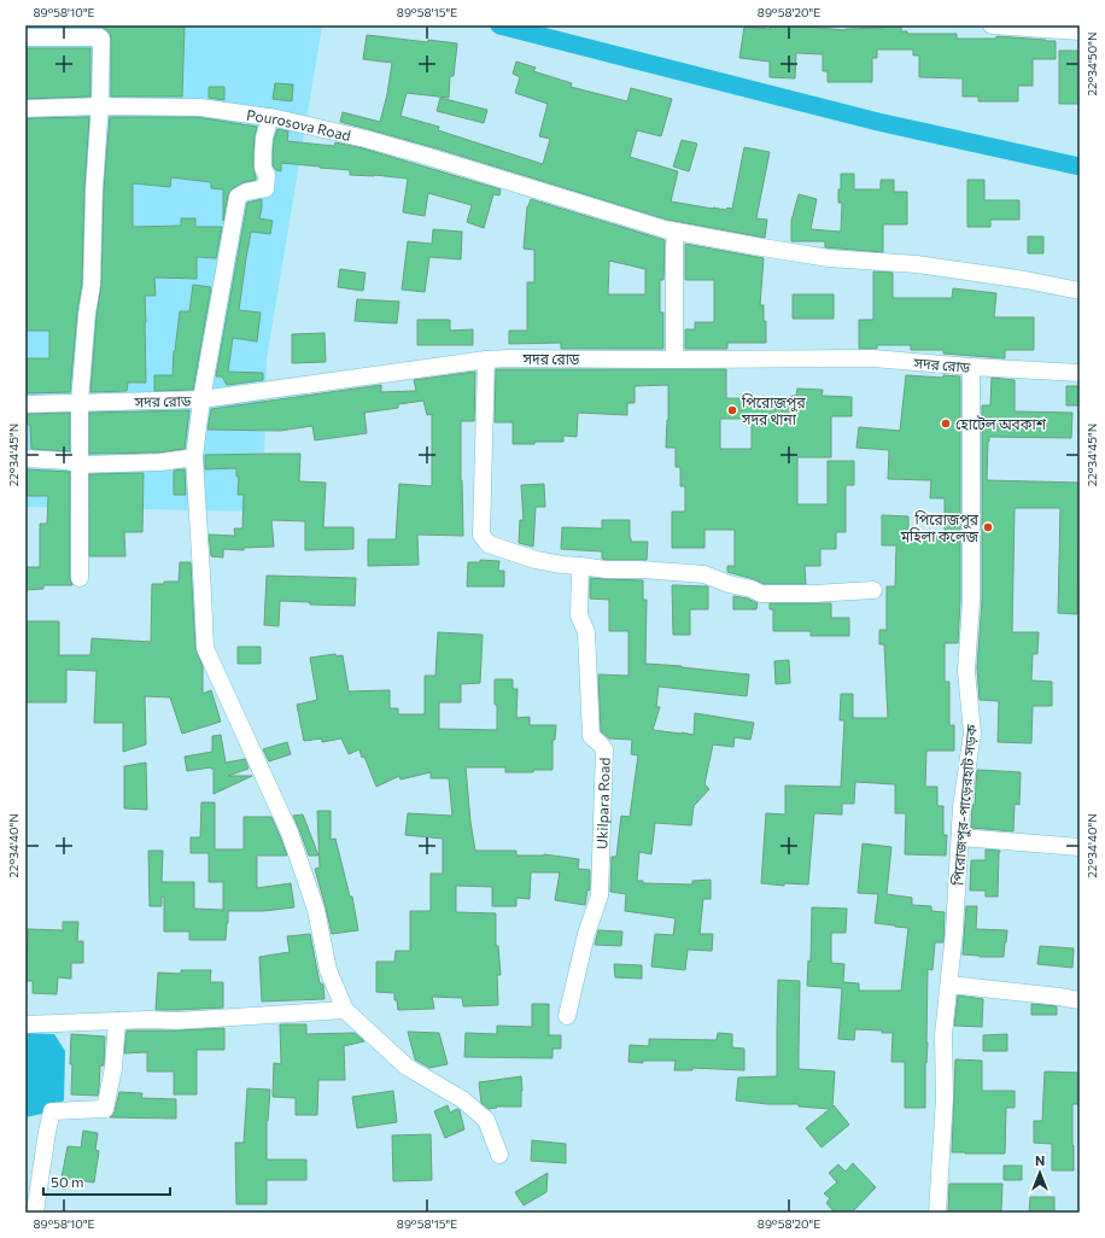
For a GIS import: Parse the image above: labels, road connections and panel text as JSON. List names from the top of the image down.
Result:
{
  "streets": {
    "street": [
      "Pourosova Road",
      "সদর রোড",
      "Ukilpara Road",
      "পিরোজপুর-পাড়েরহাট সড়ক"
    ]
  },
  "crossings": [
    ["সদর রোড", "পিরোজপুর-পাড়েরহাট সড়ক"]
  ],
  "places": ["পিরোজপুর সদর থানা", "হোটেল অবকাশ", "পিরোজপুর মহিলা কলেজ"],
  "scale_bar": "50 m",
  "north": "top",
  "coordinates": [
    "89°58'10\"E",
    "89°58'15\"E",
    "89°58'20\"E",
    "22°34'50\"N",
    "22°34'45\"N",
    "22°34'40\"N"
  ]
}
